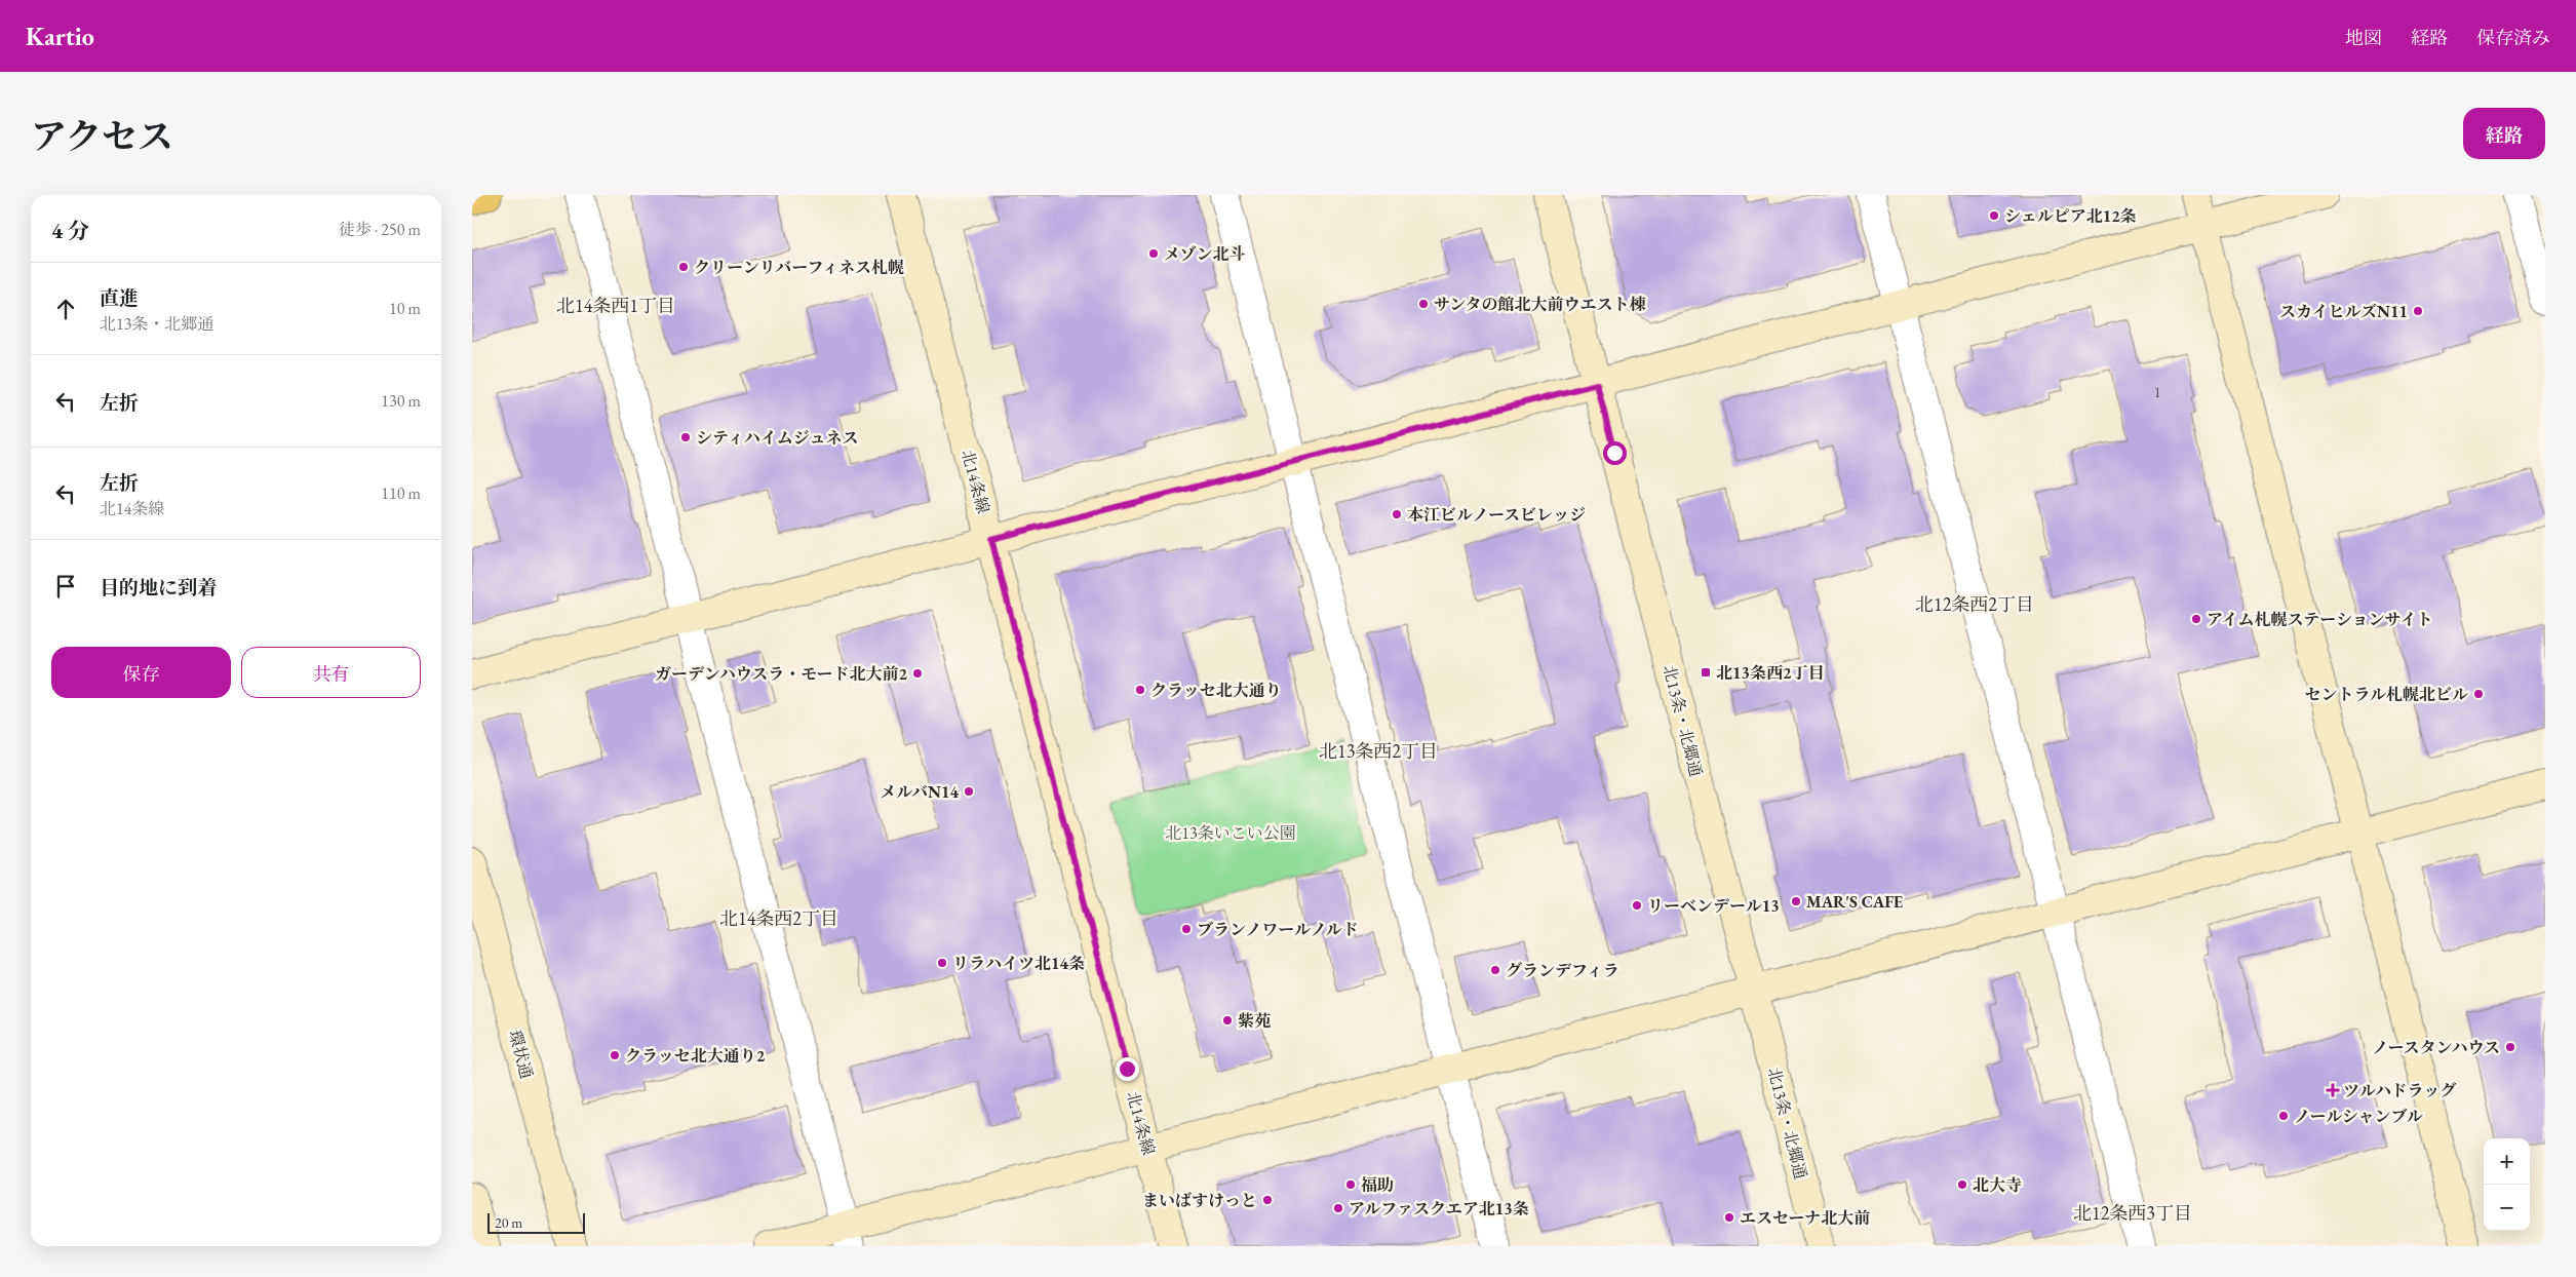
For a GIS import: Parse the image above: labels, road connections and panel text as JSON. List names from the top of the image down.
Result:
{
  "streets": {
    "street": ["北14条線", "北13条・北郷通", "環状通"]
  },
  "districts": [
    "北14条西1丁目",
    "北12条西2丁目",
    "北13条西2丁目",
    "北14条西2丁目",
    "北12条西3丁目"
  ],
  "parks": ["北13条いこい公園"],
  "places": {
    "other": [
      "シェルピア北12条",
      "メゾン北斗",
      "クリーンリバーフィネス札幌",
      "サンタの館北大前ウエスト棟",
      "スカイヒルズN11",
      "シティハイムジュネス",
      "本江ビルノースビレッジ",
      "アイム札幌ステーションサイト",
      "ガーデンハウスラ・モード北大前2",
      "クラッセ北大通り",
      "セントラル札幌北ビル",
      "メルバN14",
      "MAR'S CAFE",
      "リーベンデール13",
      "ブランノワールノルド",
      "リラハイツ北14条",
      "グランデフィラ",
      "紫苑",
      "ノースタンハウス",
      "クラッセ北大通り2",
      "ノールシャンブル",
      "福助",
      "北大寺",
      "まいばすけっと",
      "アルファスクエア北13条",
      "エスセーナ北大前"
    ],
    "transit": ["北13条西2丁目"],
    "health": ["ツルハドラッグ"]
  },
  "house_numbers": ["1"],
  "scale_bar": "20 m",
  "page": {
    "header": "Kartio",
    "nav": ["地図", "経路", "保存済み"],
    "title": "アクセス",
    "buttons": [
      "経路",
      ["保存", "共有"]
    ],
    "heading": ["4 分", "徒歩 · 250 m"],
    "list": [
      ["直進", "北13条・北郷通", "10 m"],
      ["左折", "130 m"],
      ["左折", "北14条線", "110 m"],
      "目的地に到着"
    ],
    "map_buttons": ["+", "−"],
    "scale": "20 m"
  }
}
